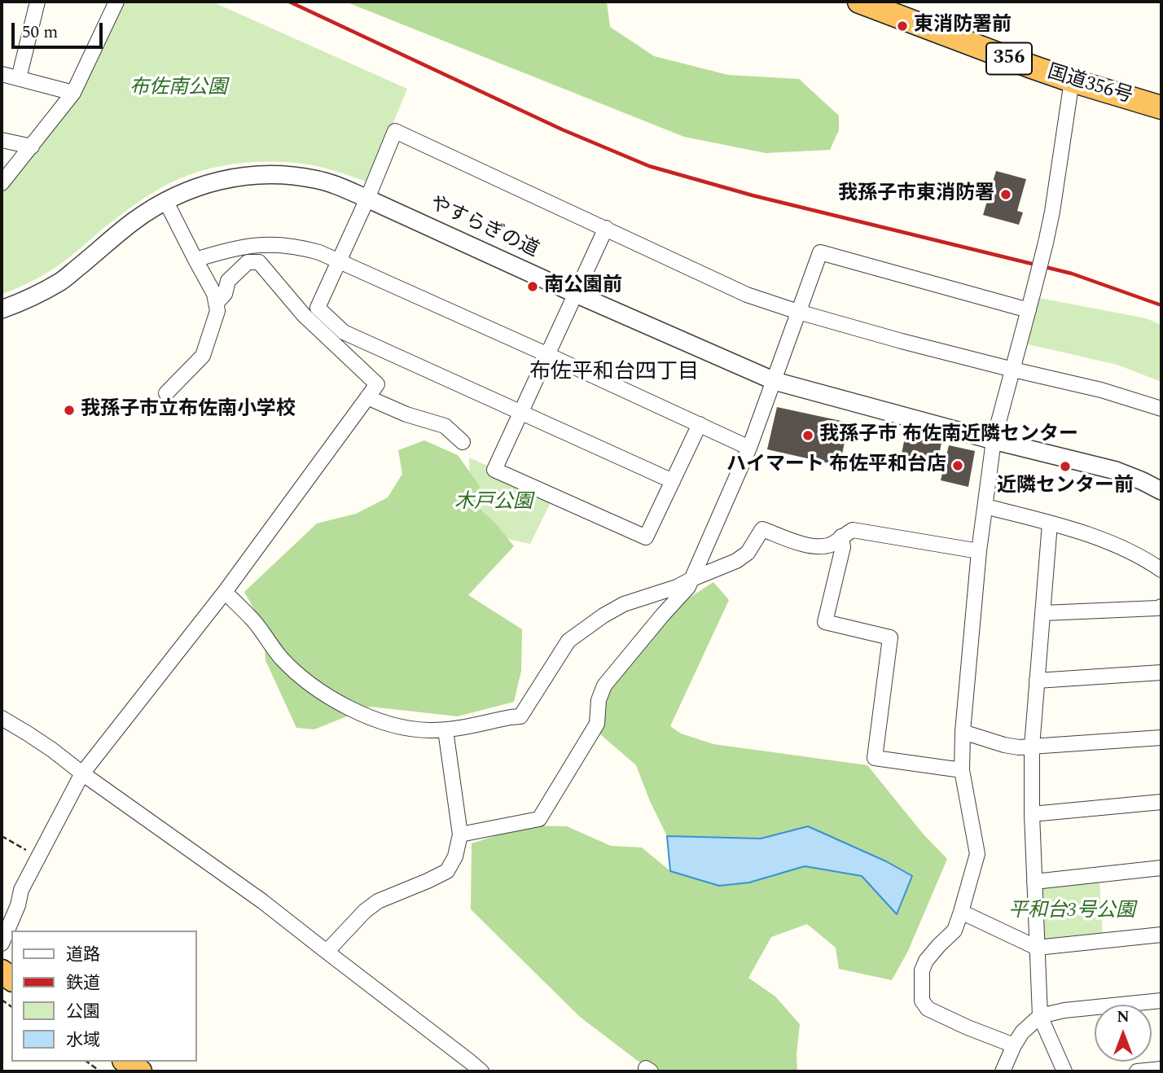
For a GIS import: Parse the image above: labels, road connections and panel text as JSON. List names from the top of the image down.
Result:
{
  "streets": {
    "highway": ["356", "国道356号"],
    "street": ["やすらぎの道"]
  },
  "districts": ["布佐平和台四丁目"],
  "parks": ["布佐南公園", "木戸公園", "平和台3号公園"],
  "places": [
    "東消防署前",
    "我孫子市東消防署",
    "南公園前",
    "我孫子市立布佐南小学校",
    "我孫子市 布佐南近隣センター",
    "ハイマート 布佐平和台店",
    "近隣センター前"
  ],
  "legend": [
    "道路",
    "鉄道",
    "公園",
    "水域"
  ],
  "scale_bar": "50 m",
  "north": "top"
}
